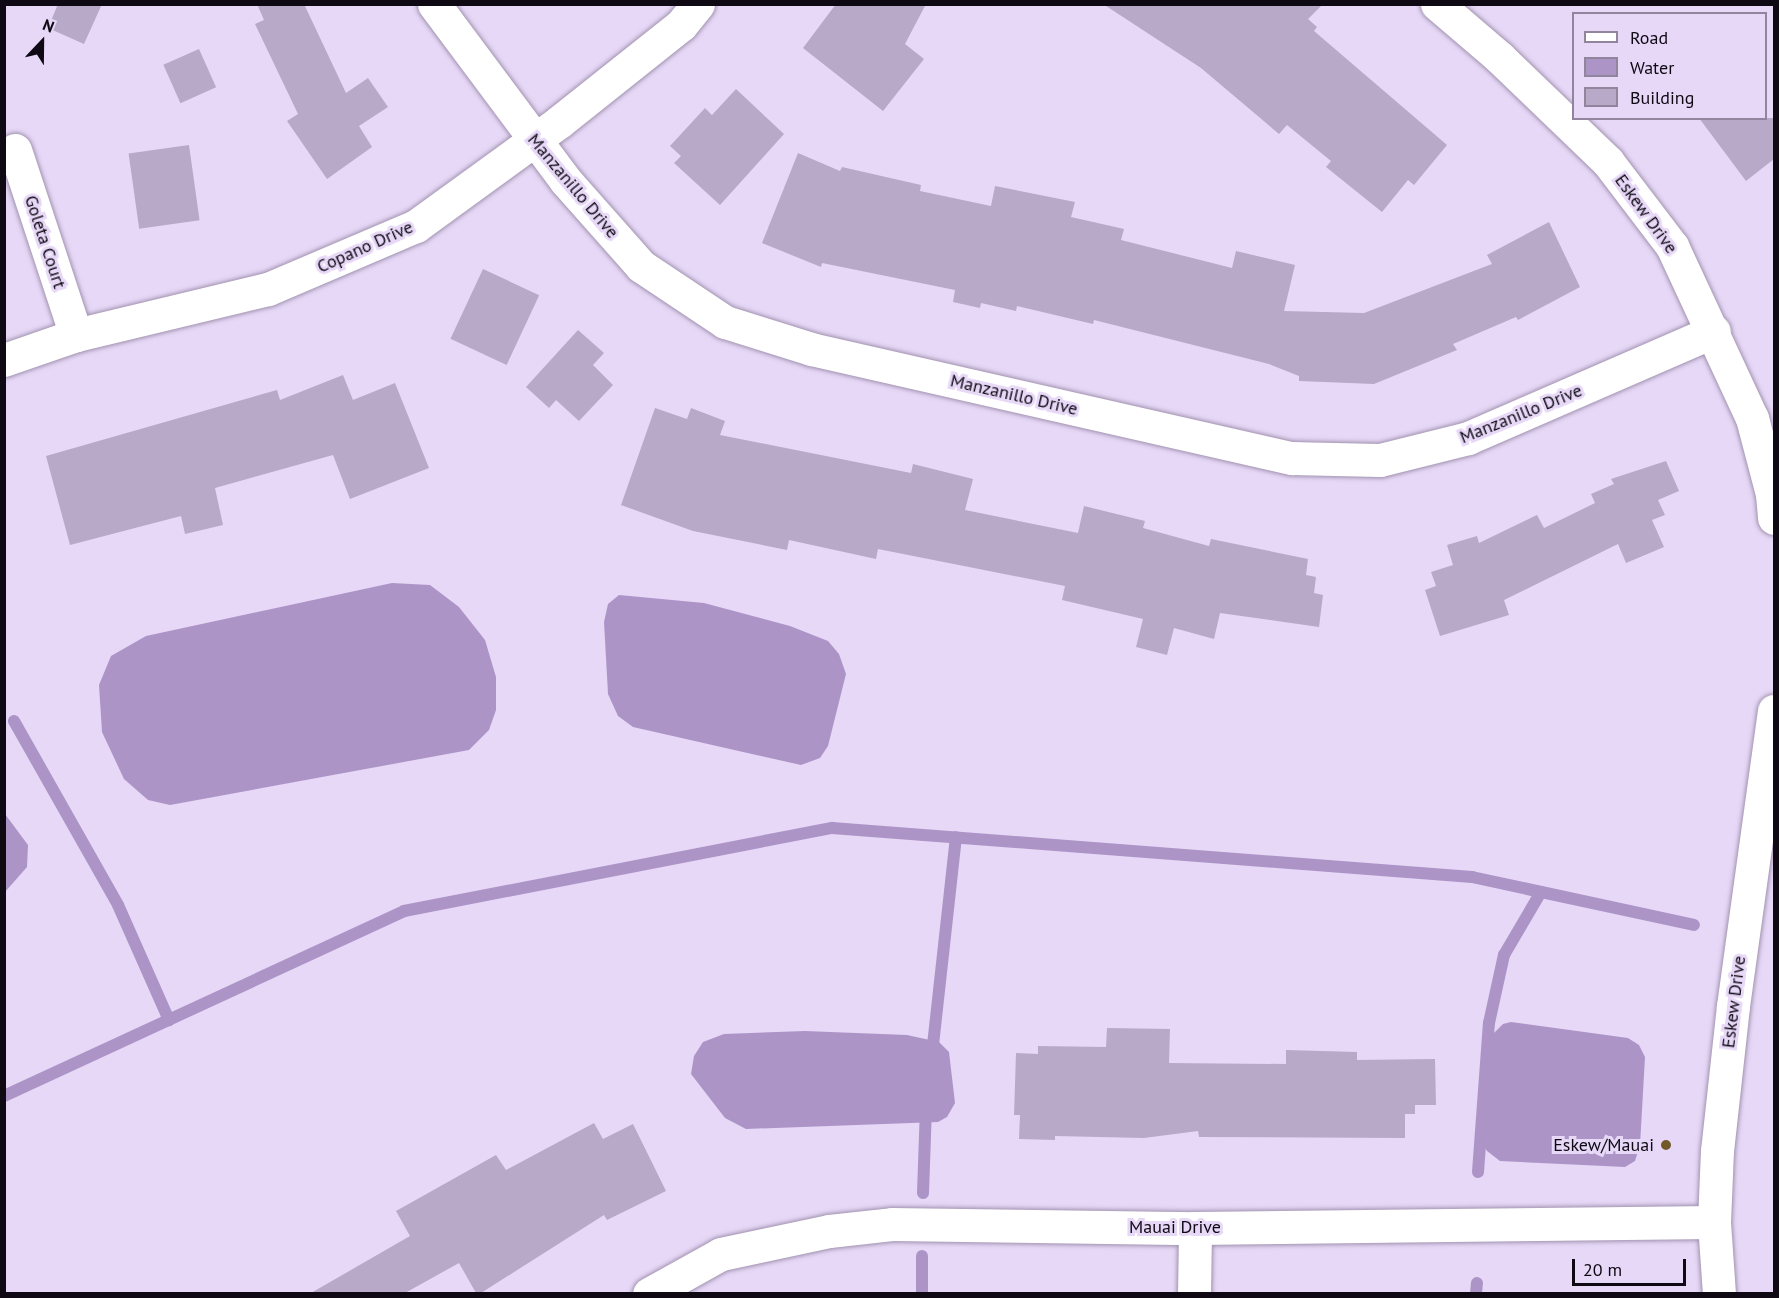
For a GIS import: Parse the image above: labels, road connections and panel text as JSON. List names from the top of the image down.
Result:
{
  "streets": {
    "street": [
      "Manzanillo Drive",
      "Eskew Drive",
      "Goleta Court",
      "Copano Drive",
      "Mauai Drive"
    ]
  },
  "crossings": [
    ["Manzanillo Drive", "Eskew Drive"],
    ["Manzanillo Drive", "Copano Drive"],
    ["Eskew Drive", "Mauai Drive"],
    ["Goleta Court", "Copano Drive"]
  ],
  "places": ["Eskew/Mauai"],
  "legend": ["Road", "Water", "Building"],
  "scale_bar": "20 m",
  "north": "top"
}
